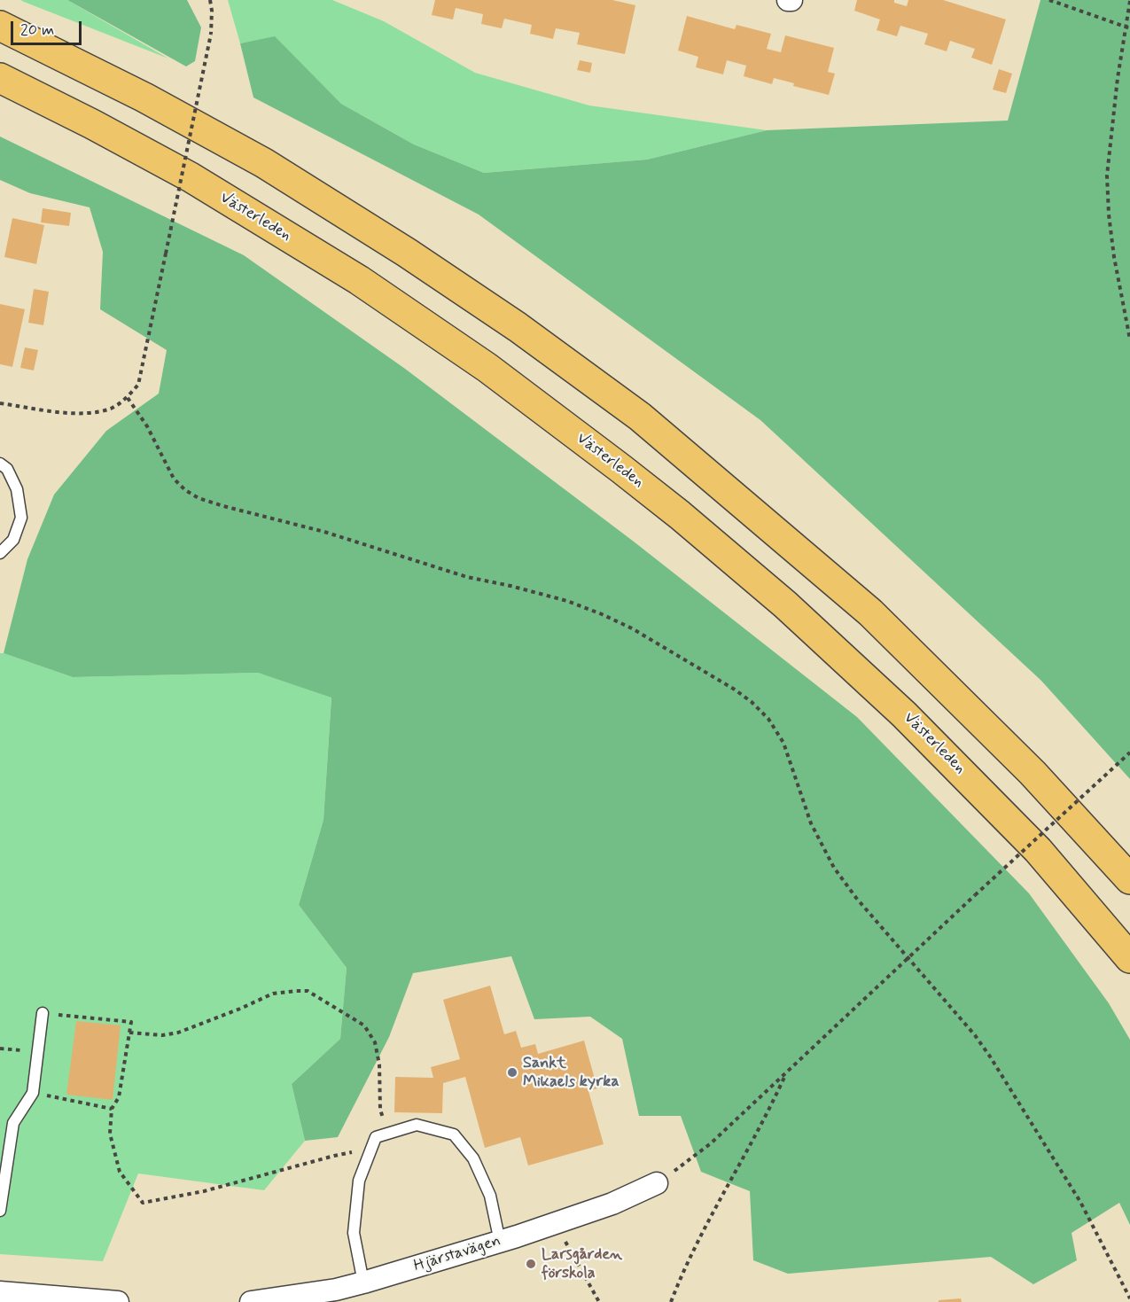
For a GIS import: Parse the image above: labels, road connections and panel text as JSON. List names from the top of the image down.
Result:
{
  "streets": {
    "highway": ["Västerleden"],
    "street": ["Hjärstavägen"]
  },
  "places": ["Sankt Mikaels kyrka", "Larsgården förskola"],
  "scale_bar": "20 m"
}
